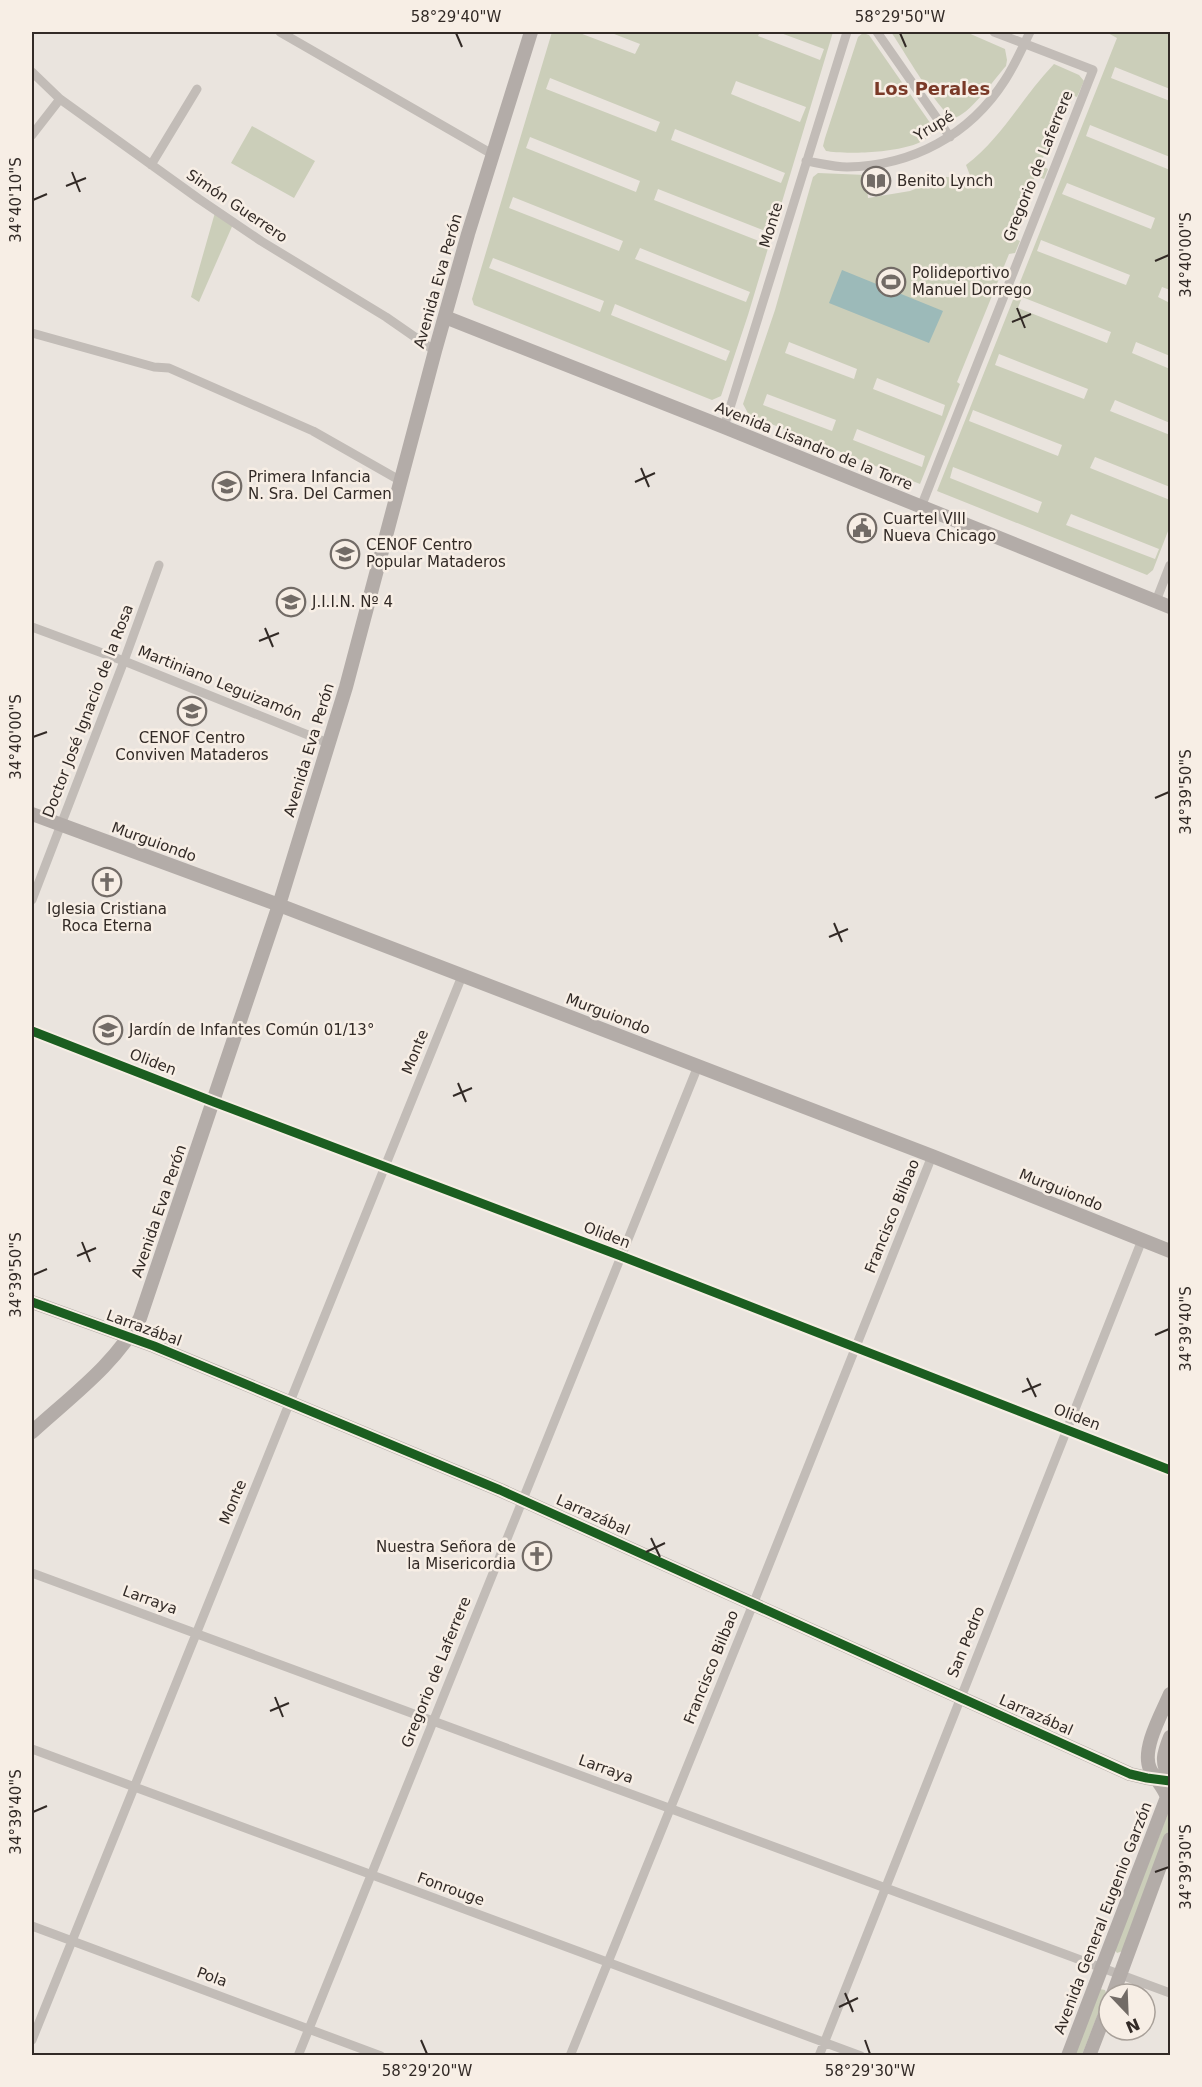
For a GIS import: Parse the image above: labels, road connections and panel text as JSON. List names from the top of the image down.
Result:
{
  "streets": {
    "street": [
      "Yrupé",
      "Gregorio de Laferrere",
      "Simón Guerrero",
      "Monte",
      "Avenida Eva Perón",
      "Avenida Lisandro de la Torre",
      "Martiniano Leguizamón",
      "Doctor José Ignacio de la Rosa",
      "Murguiondo",
      "Oliden",
      "Francisco Bilbao",
      "Larrazábal",
      "Larraya",
      "San Pedro",
      "Fonrouge",
      "Avenida General Eugenio Garzón",
      "Pola"
    ]
  },
  "crossings": [
    ["Yrupé", "Gregorio de Laferrere"],
    ["Yrupé", "Monte"],
    ["Gregorio de Laferrere", "Avenida Lisandro de la Torre"],
    ["Gregorio de Laferrere", "Murguiondo"],
    ["Gregorio de Laferrere", "Oliden"],
    ["Gregorio de Laferrere", "Larrazábal"],
    ["Gregorio de Laferrere", "Larraya"],
    ["Gregorio de Laferrere", "Fonrouge"],
    ["Gregorio de Laferrere", "Pola"],
    ["Simón Guerrero", "Avenida Eva Perón"],
    ["Monte", "Avenida Lisandro de la Torre"],
    ["Monte", "Murguiondo"],
    ["Monte", "Oliden"],
    ["Monte", "Larrazábal"],
    ["Monte", "Larraya"],
    ["Monte", "Fonrouge"],
    ["Monte", "Pola"],
    ["Avenida Eva Perón", "Avenida Lisandro de la Torre"],
    ["Avenida Eva Perón", "Martiniano Leguizamón"],
    ["Avenida Eva Perón", "Murguiondo"],
    ["Avenida Eva Perón", "Oliden"],
    ["Avenida Eva Perón", "Larrazábal"],
    ["Martiniano Leguizamón", "Doctor José Ignacio de la Rosa"],
    ["Doctor José Ignacio de la Rosa", "Murguiondo"],
    ["Murguiondo", "Francisco Bilbao"],
    ["Murguiondo", "San Pedro"],
    ["Oliden", "Francisco Bilbao"],
    ["Oliden", "San Pedro"],
    ["Francisco Bilbao", "Larrazábal"],
    ["Francisco Bilbao", "Larraya"],
    ["Francisco Bilbao", "Fonrouge"],
    ["Larrazábal", "San Pedro"],
    ["Larrazábal", "Avenida General Eugenio Garzón"],
    ["Larraya", "San Pedro"],
    ["Larraya", "Avenida General Eugenio Garzón"],
    ["San Pedro", "Fonrouge"]
  ],
  "districts": ["Los Perales"],
  "places": {
    "library": ["Benito Lynch"],
    "sports": ["Polideportivo Manuel Dorrego"],
    "school or university": [
      "Primera Infancia N. Sra. Del Carmen",
      "CENOF Centro Popular Mataderos",
      "J.I.I.N. Nº 4",
      "CENOF Centro Conviven Mataderos",
      "Jardín de Infantes Común 01/13°"
    ],
    "public building": ["Cuartel VIII Nueva Chicago"],
    "church": ["Iglesia Cristiana Roca Eterna", "Nuestra Señora de la Misericordia"]
  },
  "north": "bottom right",
  "coordinates": [
    "58°29'40\"W",
    "58°29'50\"W",
    "34°40'10\"S",
    "34°40'00\"S",
    "34°39'50\"S",
    "34°39'40\"S",
    "34°39'30\"S",
    "58°29'20\"W",
    "58°29'30\"W"
  ]
}
